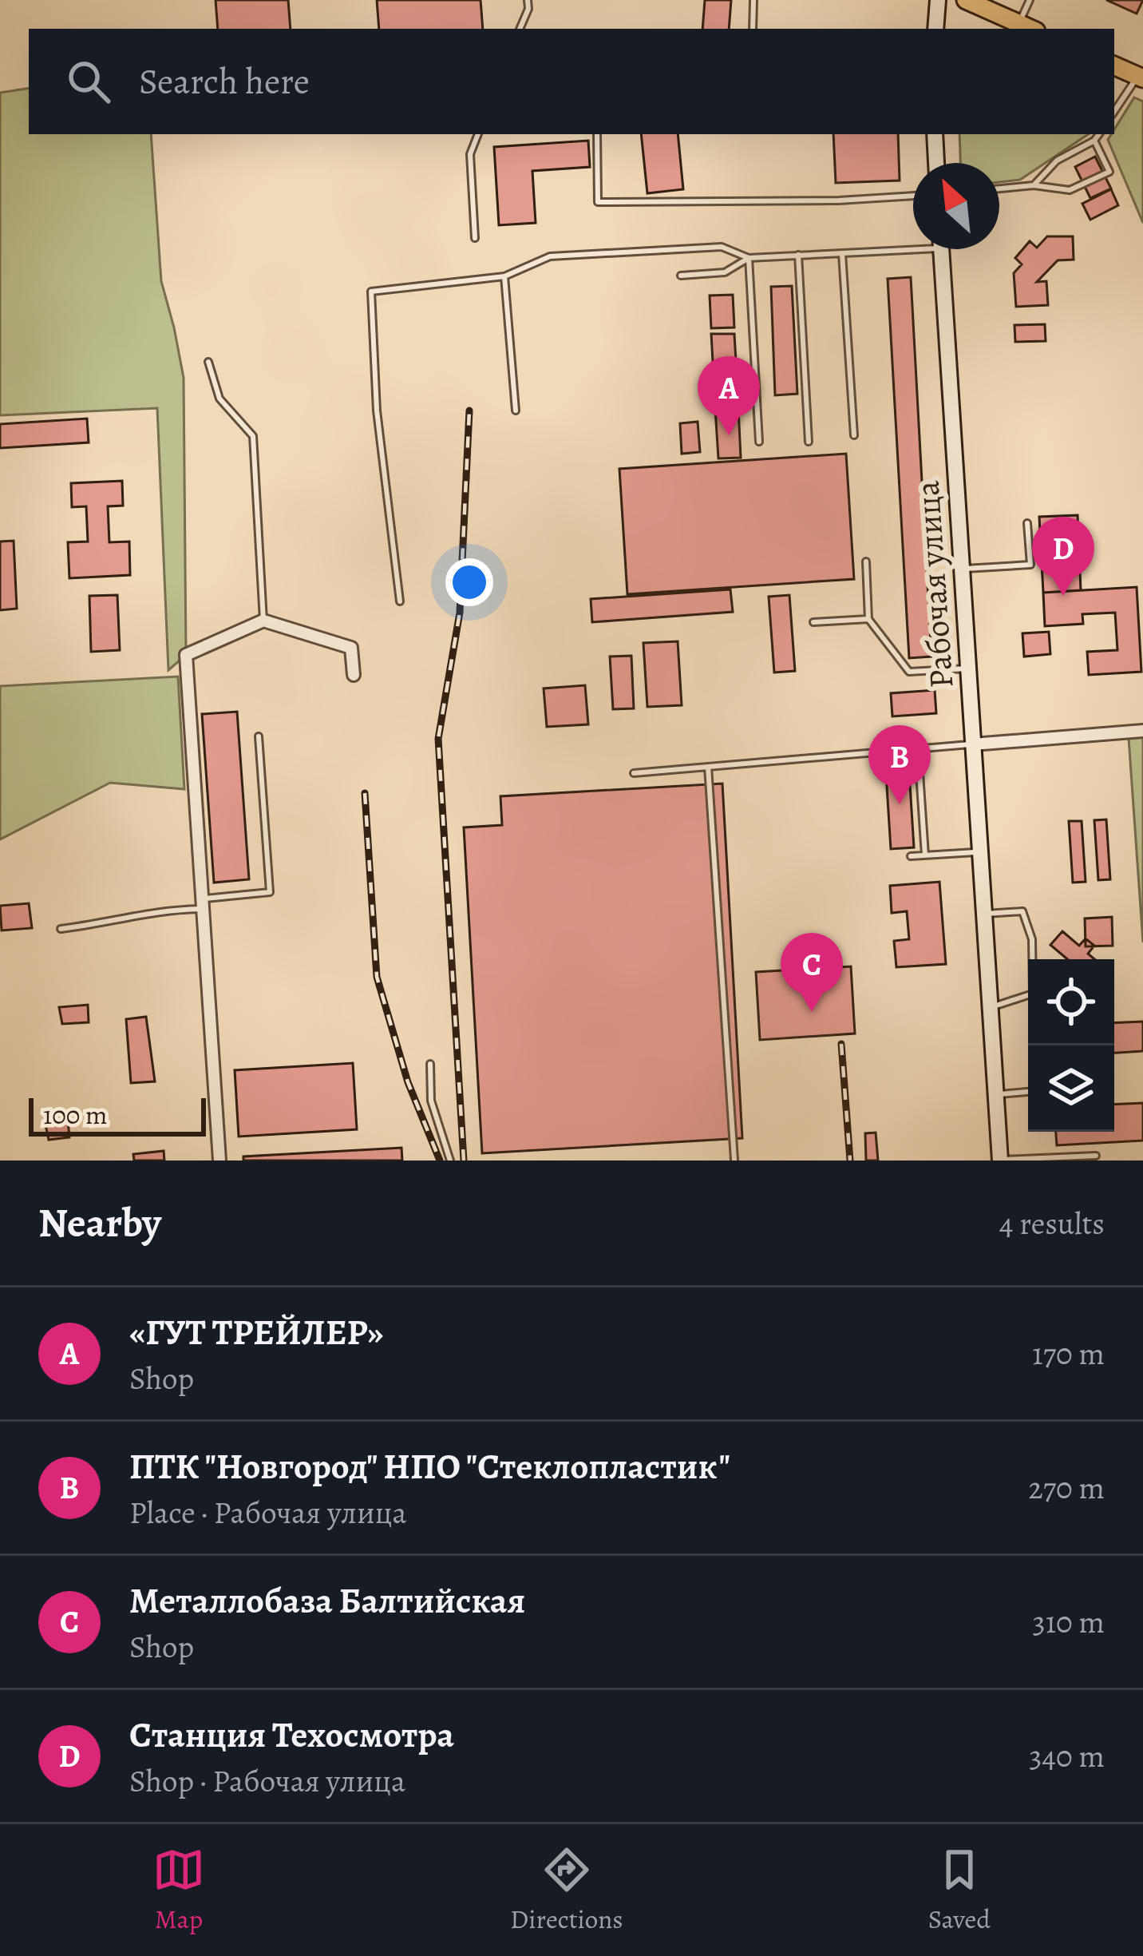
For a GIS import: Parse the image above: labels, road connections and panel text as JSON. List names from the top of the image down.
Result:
{
  "streets": {
    "main road": ["Рабочая улица"]
  },
  "scale_bar": "100 m",
  "north": "top left",
  "page": {
    "search": "Search here",
    "pins": [
      "A",
      "D",
      "B",
      "C"
    ],
    "scale": "100 m",
    "heading": ["Nearby", "4 results"],
    "list": [
      {
        "mark": "A",
        "name": "«ГУТ ТРЕЙЛЕР»",
        "note": "Shop",
        "value": "170 m"
      },
      {
        "mark": "B",
        "name": "ПТК \"Новгород\" НПО \"Стеклопластик\"",
        "note": "Place · Рабочая улица",
        "value": "270 m"
      },
      {
        "mark": "C",
        "name": "Металлобаза Балтийская",
        "note": "Shop",
        "value": "310 m"
      },
      {
        "mark": "D",
        "name": "Станция Техосмотра",
        "note": "Shop · Рабочая улица",
        "value": "340 m"
      }
    ],
    "nav": ["Map", "Directions", "Saved"]
  }
}
